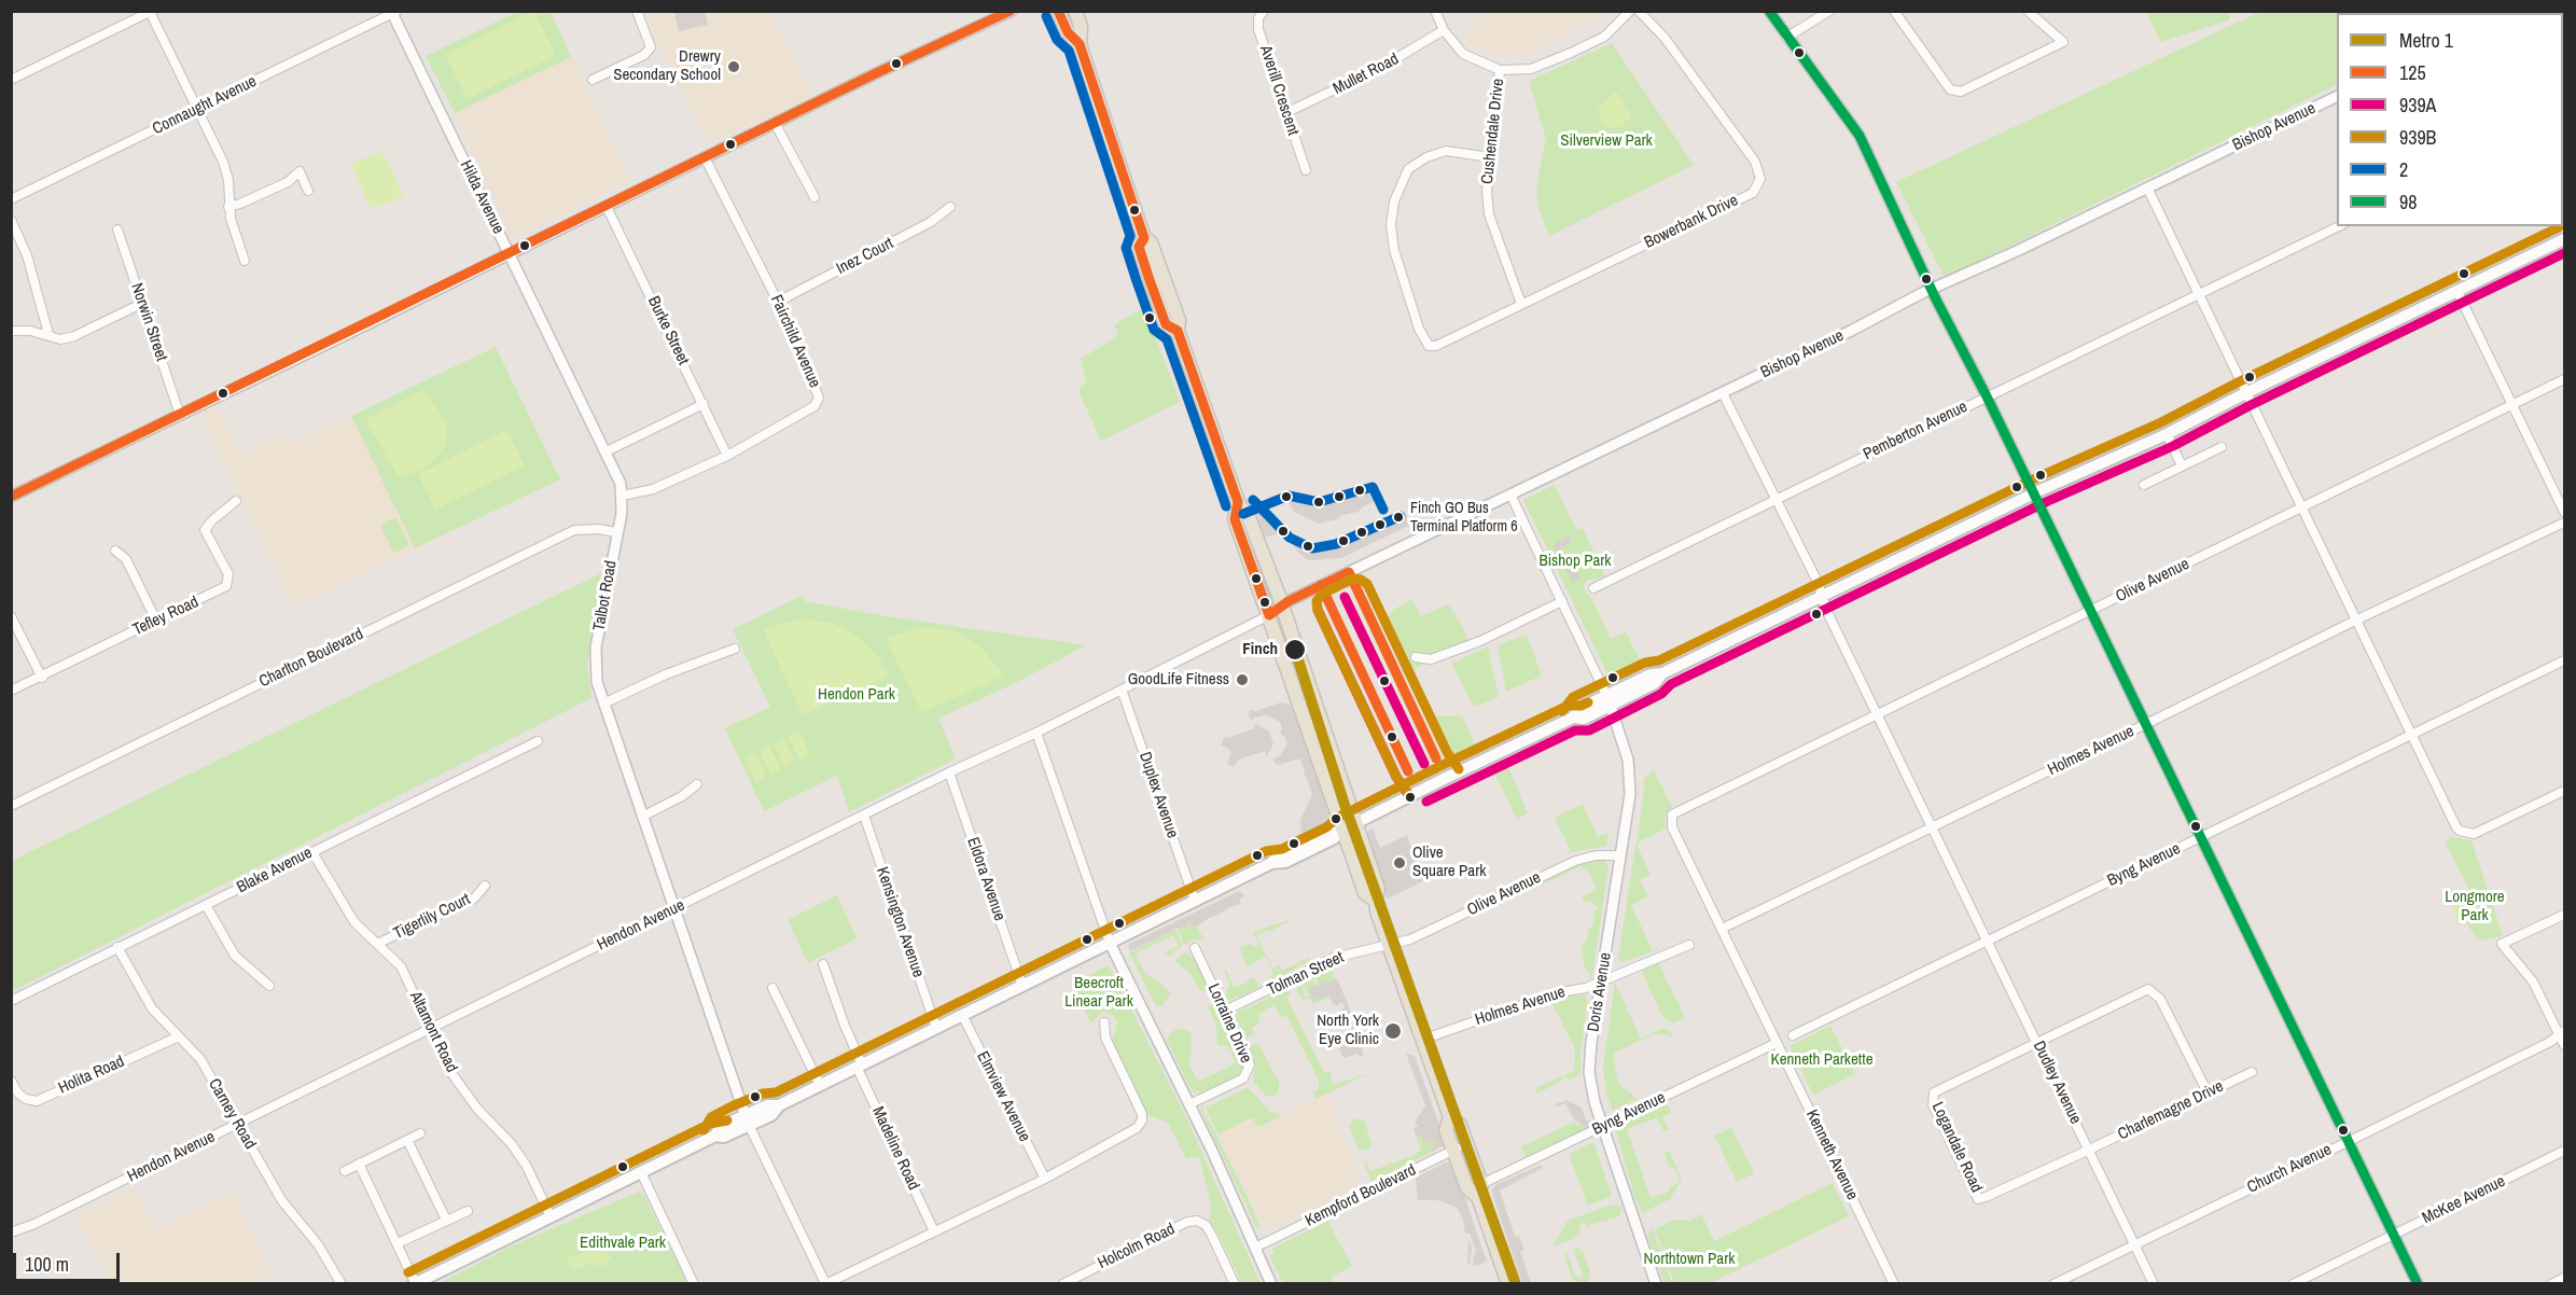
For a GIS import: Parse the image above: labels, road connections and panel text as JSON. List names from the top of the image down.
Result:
{
  "streets": {
    "street": [
      "Mullet Road",
      "Averill Crescent",
      "Connaught Avenue",
      "Bishop Avenue",
      "Cushendale Drive",
      "Hilda Avenue",
      "Bowerbank Drive",
      "Inez Court",
      "Norwin Street",
      "Burke Street",
      "Fairchild Avenue",
      "Pemberton Avenue",
      "Olive Avenue",
      "Talbot Road",
      "Tefley Road",
      "Charlton Boulevard",
      "Holmes Avenue",
      "Duplex Avenue",
      "Byng Avenue",
      "Blake Avenue",
      "Eldora Avenue",
      "Tigerlily Court",
      "Kensington Avenue",
      "Hendon Avenue",
      "Tolman Street",
      "Doris Avenue",
      "Lorraine Drive",
      "Altamont Road",
      "Holita Road",
      "Dudley Avenue",
      "Elmview Avenue",
      "Charlemagne Drive",
      "Carney Road",
      "Logandale Road",
      "Madeline Road",
      "Kenneth Avenue",
      "Church Avenue",
      "Kempford Boulevard",
      "McKee Avenue",
      "Holcolm Road"
    ]
  },
  "crossings": [
    ["Mullet Road", "Averill Crescent"],
    ["Connaught Avenue", "Hilda Avenue"],
    ["Bishop Avenue", "Hendon Avenue"],
    ["Bishop Avenue", "Dudley Avenue"],
    ["Cushendale Drive", "Bowerbank Drive"],
    ["Hilda Avenue", "Talbot Road"],
    ["Inez Court", "Fairchild Avenue"],
    ["Burke Street", "Fairchild Avenue"],
    ["Fairchild Avenue", "Talbot Road"],
    ["Pemberton Avenue", "Dudley Avenue"],
    ["Olive Avenue", "Tolman Street"],
    ["Olive Avenue", "Doris Avenue"],
    ["Olive Avenue", "Dudley Avenue"],
    ["Olive Avenue", "Kenneth Avenue"],
    ["Talbot Road", "Charlton Boulevard"],
    ["Talbot Road", "Hendon Avenue"],
    ["Holmes Avenue", "Doris Avenue"],
    ["Holmes Avenue", "Dudley Avenue"],
    ["Holmes Avenue", "Kenneth Avenue"],
    ["Duplex Avenue", "Hendon Avenue"],
    ["Byng Avenue", "Doris Avenue"],
    ["Byng Avenue", "Dudley Avenue"],
    ["Byng Avenue", "Kenneth Avenue"],
    ["Blake Avenue", "Altamont Road"],
    ["Blake Avenue", "Carney Road"],
    ["Eldora Avenue", "Hendon Avenue"],
    ["Tigerlily Court", "Altamont Road"],
    ["Kensington Avenue", "Hendon Avenue"],
    ["Hendon Avenue", "Altamont Road"],
    ["Hendon Avenue", "Carney Road"],
    ["Tolman Street", "Lorraine Drive"],
    ["Holita Road", "Carney Road"],
    ["Dudley Avenue", "Charlemagne Drive"],
    ["Dudley Avenue", "Logandale Road"],
    ["Dudley Avenue", "Church Avenue"],
    ["Charlemagne Drive", "Logandale Road"]
  ],
  "parks": [
    "Silverview Park",
    "Bishop Park",
    "Hendon Park",
    "Longmore Park",
    "Beecroft Linear Park",
    "Kenneth Parkette",
    "Edithvale Park",
    "Northtown Park"
  ],
  "places": [
    "Drewry Secondary School",
    "Finch GO Bus Terminal Platform 6",
    "Finch",
    "GoodLife Fitness",
    "Olive Square Park",
    "North York Eye Clinic"
  ],
  "lines": [
    "transit line 125",
    "transit line 98",
    "transit line 2",
    "transit line 939B",
    "transit line 939A",
    "metro line 1"
  ],
  "legend": [
    "Metro 1",
    "125",
    "939A",
    "939B",
    "2",
    "98"
  ],
  "scale_bar": "100 m"
}
